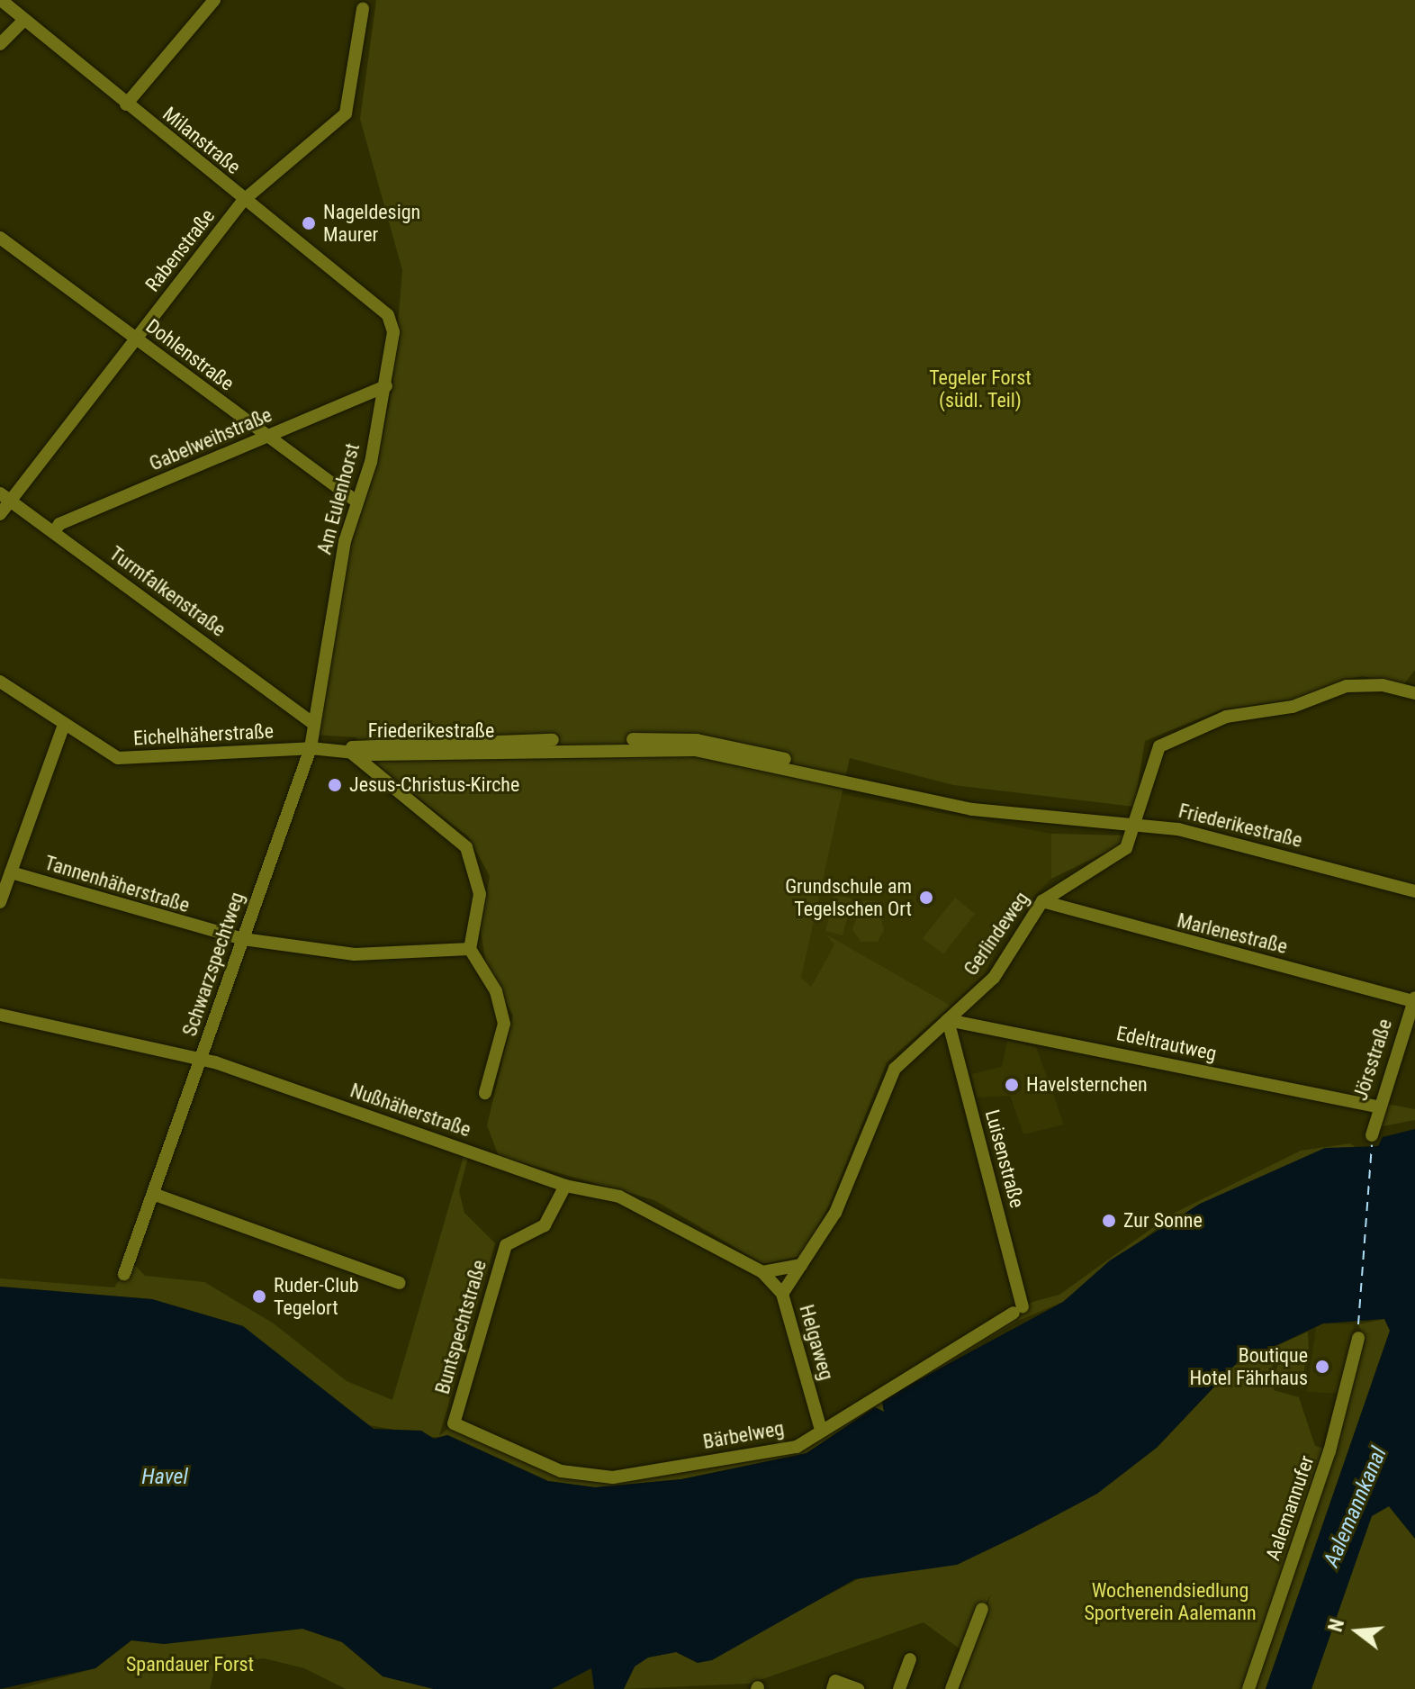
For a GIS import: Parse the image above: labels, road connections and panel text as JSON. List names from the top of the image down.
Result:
{
  "streets": {
    "street": [
      "Milanstraße",
      "Rabenstraße",
      "Dohlenstraße",
      "Gabelweihstraße",
      "Am Eulenhorst",
      "Turmfalkenstraße",
      "Friederikestraße",
      "Eichelhäherstraße",
      "Tannenhäherstraße",
      "Gerlindeweg",
      "Marlenestraße",
      "Schwarzspechtweg",
      "Edeltrautweg",
      "Jörsstraße",
      "Nußhäherstraße",
      "Luisenstraße",
      "Buntspechtstraße",
      "Helgaweg",
      "Bärbelweg",
      "Aalemannufer"
    ]
  },
  "crossings": [
    ["Milanstraße", "Rabenstraße"],
    ["Milanstraße", "Am Eulenhorst"],
    ["Rabenstraße", "Dohlenstraße"],
    ["Rabenstraße", "Turmfalkenstraße"],
    ["Dohlenstraße", "Gabelweihstraße"],
    ["Dohlenstraße", "Am Eulenhorst"],
    ["Gabelweihstraße", "Am Eulenhorst"],
    ["Gabelweihstraße", "Turmfalkenstraße"],
    ["Am Eulenhorst", "Turmfalkenstraße"],
    ["Am Eulenhorst", "Eichelhäherstraße"],
    ["Am Eulenhorst", "Schwarzspechtweg"],
    ["Friederikestraße", "Eichelhäherstraße"],
    ["Friederikestraße", "Gerlindeweg"],
    ["Eichelhäherstraße", "Schwarzspechtweg"],
    ["Tannenhäherstraße", "Schwarzspechtweg"],
    ["Gerlindeweg", "Marlenestraße"],
    ["Gerlindeweg", "Edeltrautweg"],
    ["Gerlindeweg", "Luisenstraße"],
    ["Gerlindeweg", "Helgaweg"],
    ["Marlenestraße", "Jörsstraße"],
    ["Schwarzspechtweg", "Nußhäherstraße"],
    ["Edeltrautweg", "Jörsstraße"],
    ["Edeltrautweg", "Luisenstraße"],
    ["Nußhäherstraße", "Buntspechtstraße"],
    ["Nußhäherstraße", "Helgaweg"],
    ["Luisenstraße", "Bärbelweg"],
    ["Buntspechtstraße", "Bärbelweg"],
    ["Helgaweg", "Bärbelweg"]
  ],
  "water": ["Havel", "Aalemannkanal"],
  "parks": ["Tegeler Forst (südl. Teil)", "Wochenendsiedlung Sportverein Aalemann", "Spandauer Forst"],
  "places": [
    "Nageldesign Maurer",
    "Jesus-Christus-Kirche",
    "Grundschule am Tegelschen Ort",
    "Havelsternchen",
    "Zur Sonne",
    "Ruder-Club Tegelort",
    "Boutique Hotel Fährhaus"
  ],
  "north": "left"
}
